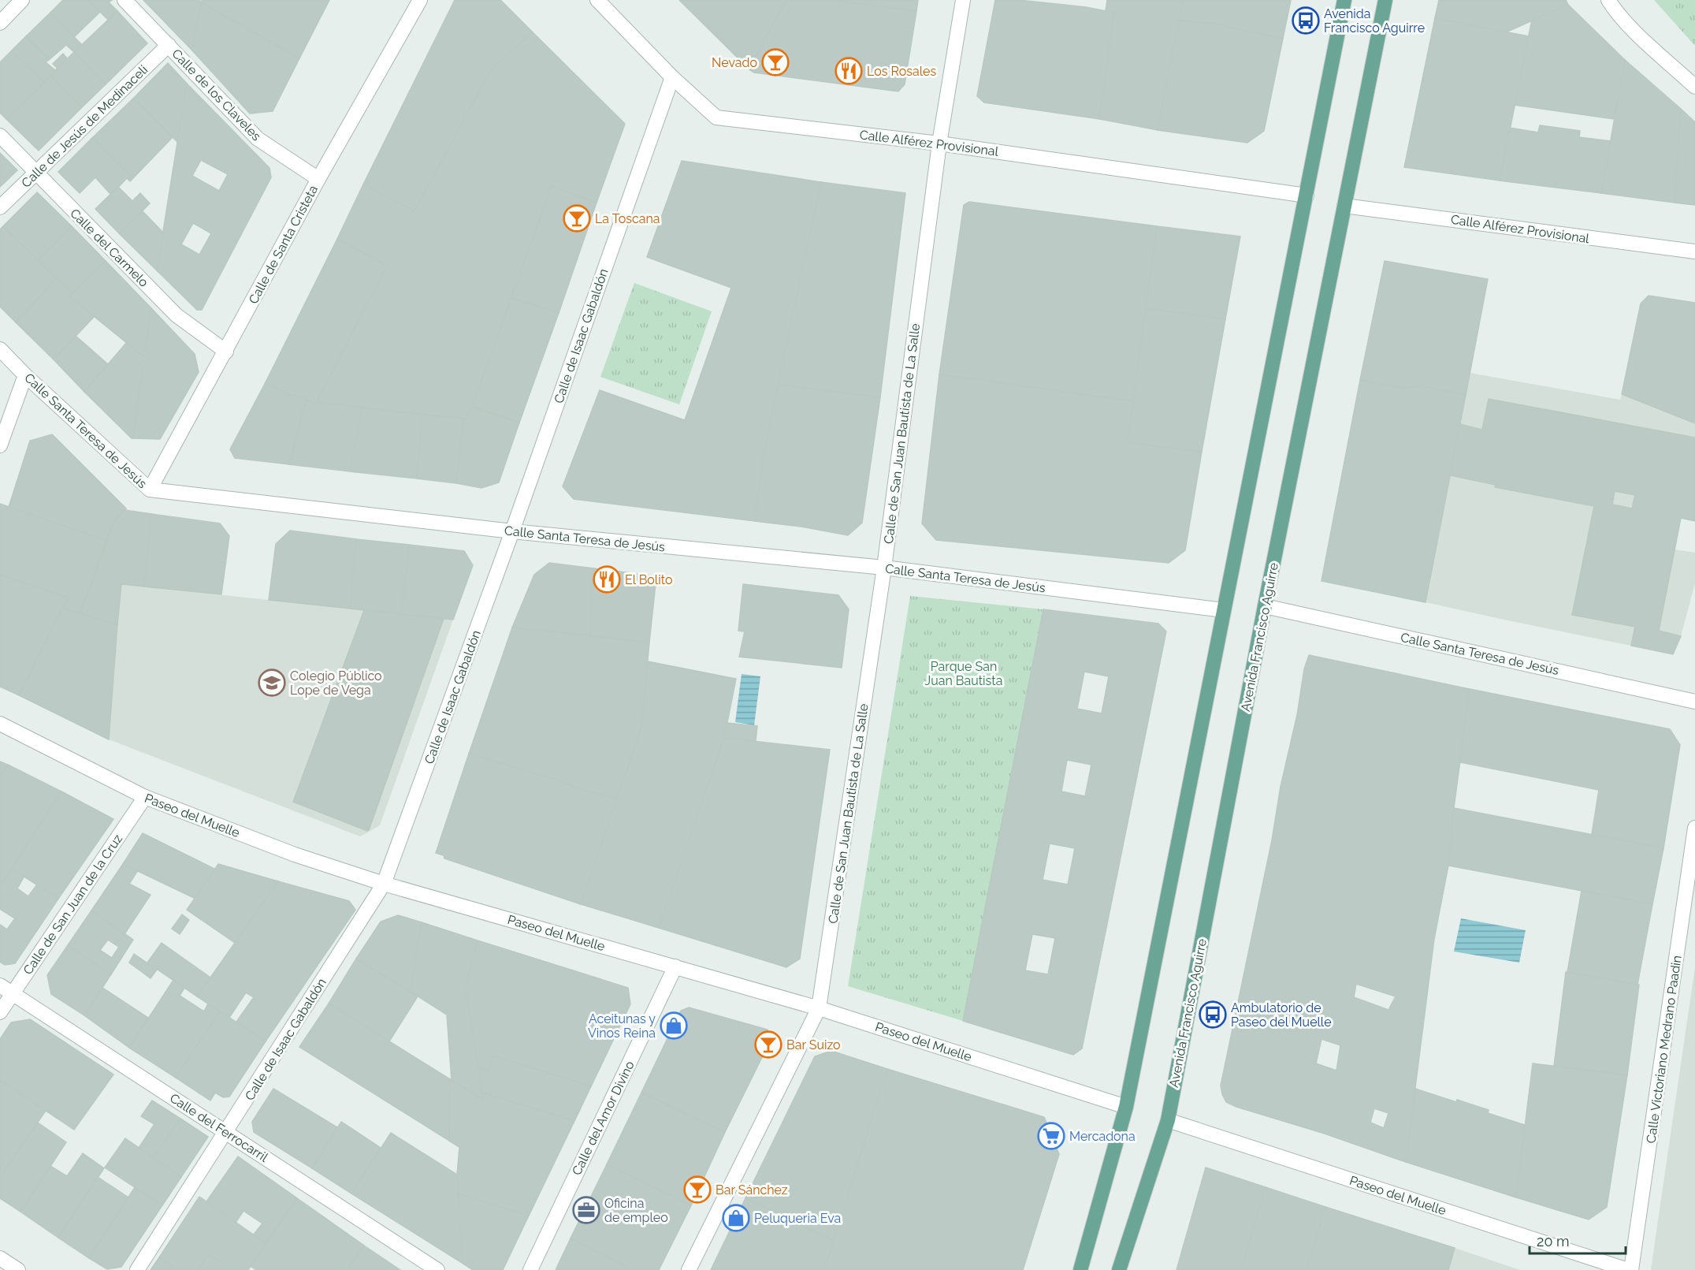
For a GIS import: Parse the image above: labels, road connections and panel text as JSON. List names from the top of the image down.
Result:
{
  "streets": {
    "main road": ["Avenida Francisco Aguirre"],
    "street": [
      "Calle de los Claveles",
      "Calle de Jesús de Medinaceli",
      "Calle Alférez Provisional",
      "Calle de Santa Cristeta",
      "Calle del Carmelo",
      "Calle de Isaac Gabaldón",
      "Calle Santa Teresa de Jesús",
      "Calle de San Juan Bautista de La Salle",
      "Paseo del Muelle",
      "Calle de San Juan de la Cruz",
      "Calle Victoriano Medrano Paadin",
      "Calle del Amor Divino",
      "Calle del Ferrocarril"
    ]
  },
  "crossings": [
    ["Calle de los Claveles", "Calle de Jesús de Medinaceli"],
    ["Calle de los Claveles", "Calle de Santa Cristeta"],
    ["Calle de Jesús de Medinaceli", "Calle del Carmelo"],
    ["Calle Alférez Provisional", "Calle de Isaac Gabaldón"],
    ["Calle Alférez Provisional", "Calle de San Juan Bautista de La Salle"],
    ["Calle Alférez Provisional", "Avenida Francisco Aguirre"],
    ["Calle de Santa Cristeta", "Calle del Carmelo"],
    ["Calle de Santa Cristeta", "Calle Santa Teresa de Jesús"],
    ["Calle de Isaac Gabaldón", "Calle Santa Teresa de Jesús"],
    ["Calle de Isaac Gabaldón", "Paseo del Muelle"],
    ["Calle de Isaac Gabaldón", "Calle del Ferrocarril"],
    ["Calle Santa Teresa de Jesús", "Calle de San Juan Bautista de La Salle"],
    ["Calle Santa Teresa de Jesús", "Avenida Francisco Aguirre"],
    ["Calle de San Juan Bautista de La Salle", "Paseo del Muelle"],
    ["Avenida Francisco Aguirre", "Paseo del Muelle"],
    ["Paseo del Muelle", "Calle de San Juan de la Cruz"],
    ["Paseo del Muelle", "Calle Victoriano Medrano Paadin"],
    ["Paseo del Muelle", "Calle del Amor Divino"],
    ["Calle de San Juan de la Cruz", "Calle del Ferrocarril"]
  ],
  "parks": ["Parque San Juan Bautista"],
  "places": {
    "bus stop": ["Avenida Francisco Aguirre", "Ambulatorio de Paseo del Muelle"],
    "bar": [
      "Nevado",
      "La Toscana",
      "Bar Suizo",
      "Bar Sánchez"
    ],
    "restaurant": ["Los Rosales", "El Bolito"],
    "school or university": ["Colegio Público Lope de Vega"],
    "shop": ["Aceitunas y Vinos Reina", "Peluqueria Eva"],
    "supermarket": ["Mercadona"],
    "office": ["Oficina de empleo"]
  },
  "scale_bar": "20 m"
}
